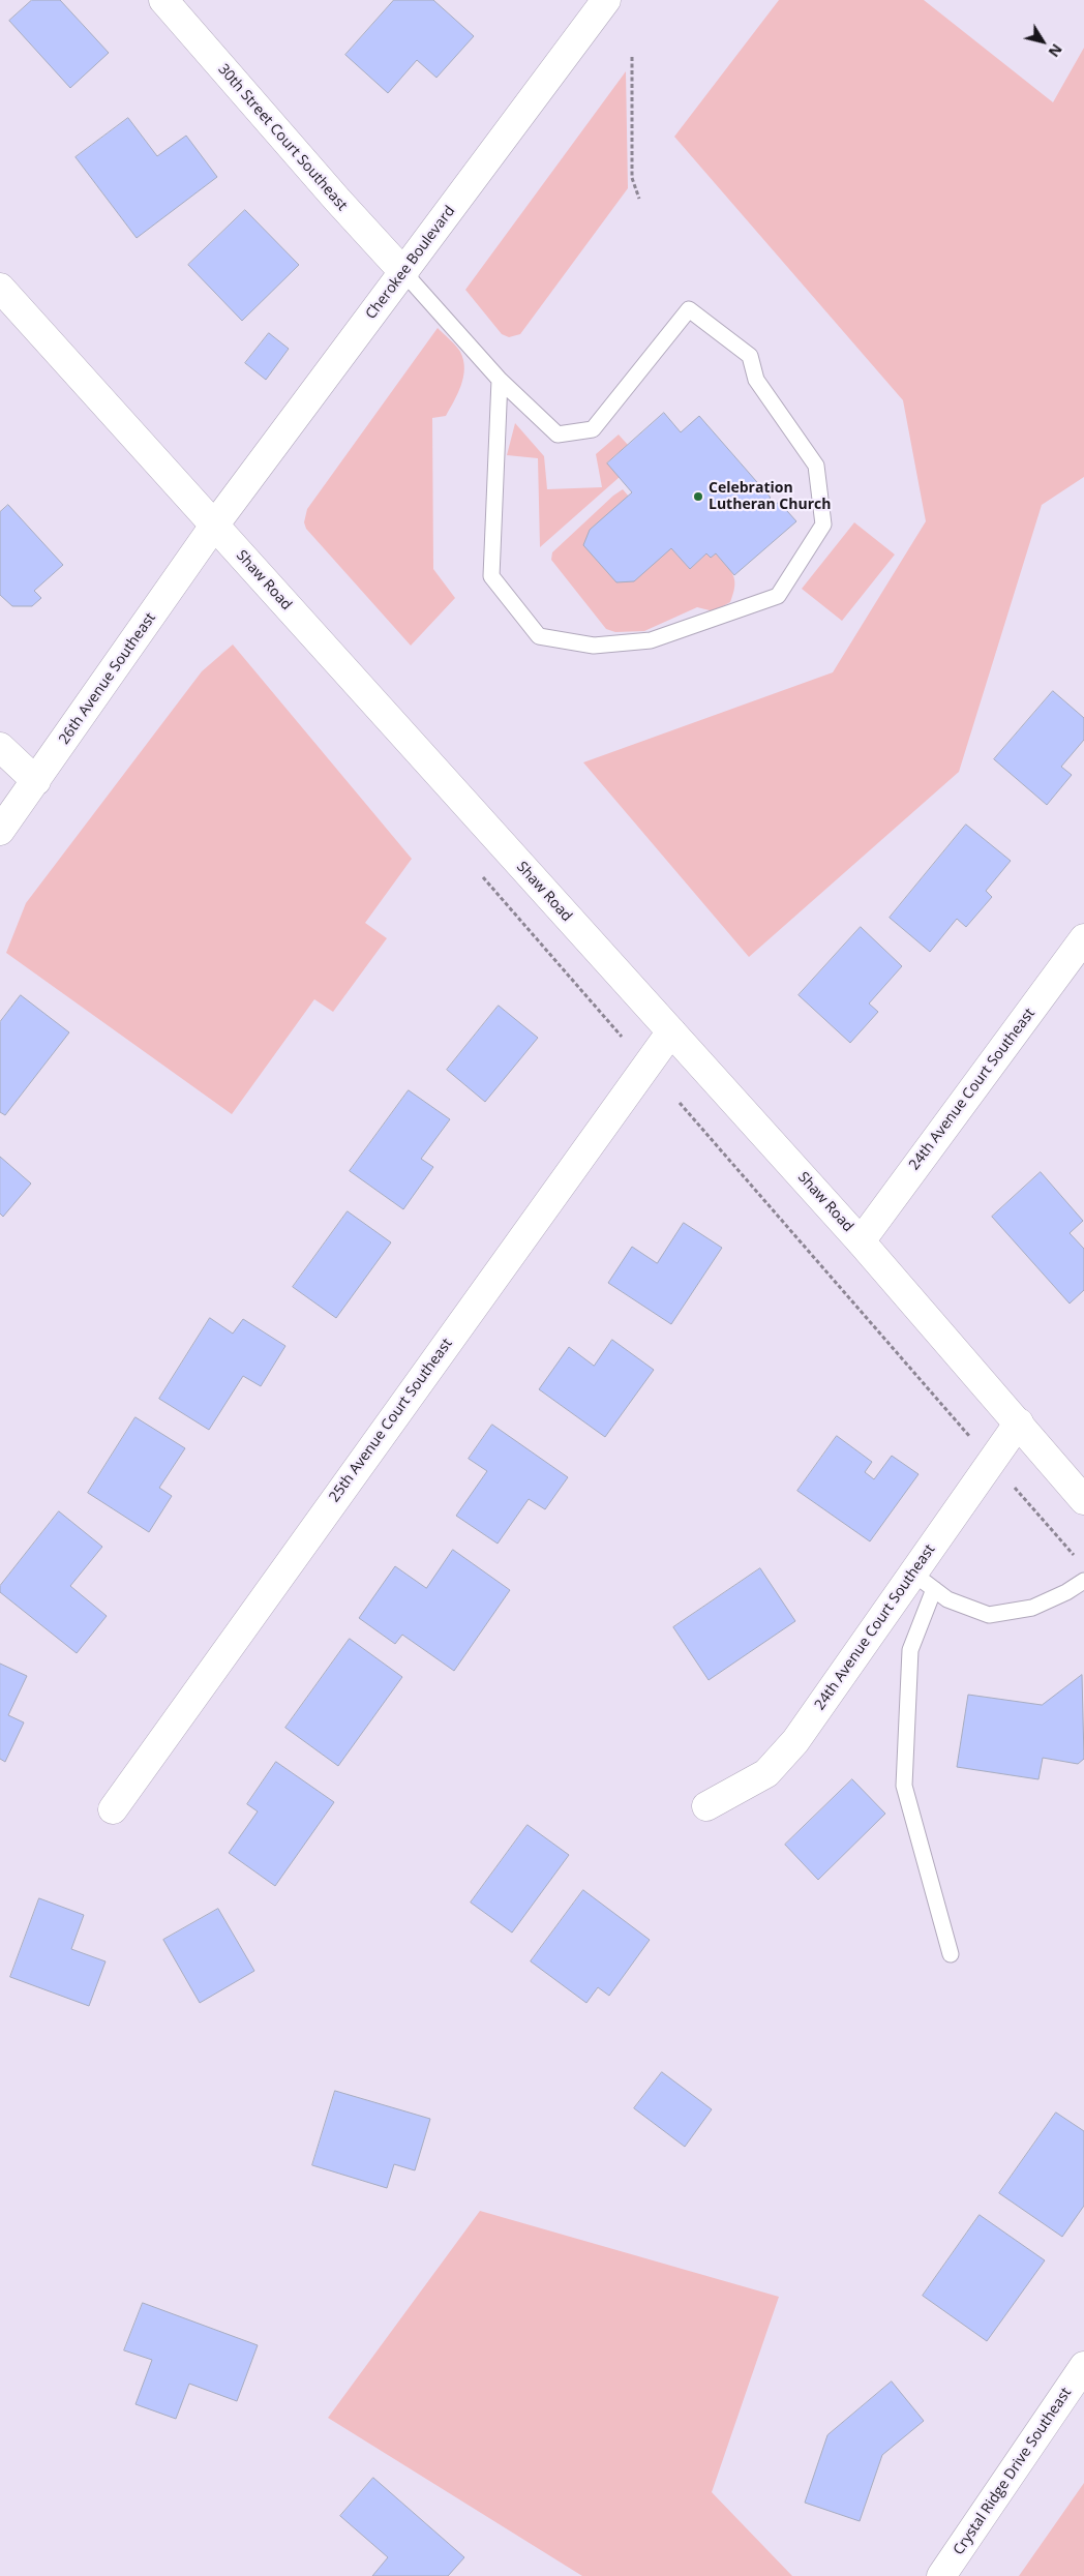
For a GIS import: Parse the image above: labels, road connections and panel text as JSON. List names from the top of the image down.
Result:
{
  "streets": {
    "street": [
      "30th Street Court Southeast",
      "Cherokee Boulevard",
      "Shaw Road",
      "26th Avenue Southeast",
      "24th Avenue Court Southeast",
      "25th Avenue Court Southeast",
      "Crystal Ridge Drive Southeast"
    ]
  },
  "crossings": [
    ["30th Street Court Southeast", "Cherokee Boulevard"],
    ["Cherokee Boulevard", "Shaw Road"],
    ["Cherokee Boulevard", "26th Avenue Southeast"],
    ["Shaw Road", "26th Avenue Southeast"],
    ["Shaw Road", "24th Avenue Court Southeast"],
    ["Shaw Road", "25th Avenue Court Southeast"]
  ],
  "places": ["Celebration Lutheran Church"],
  "north": "bottom right"
}
